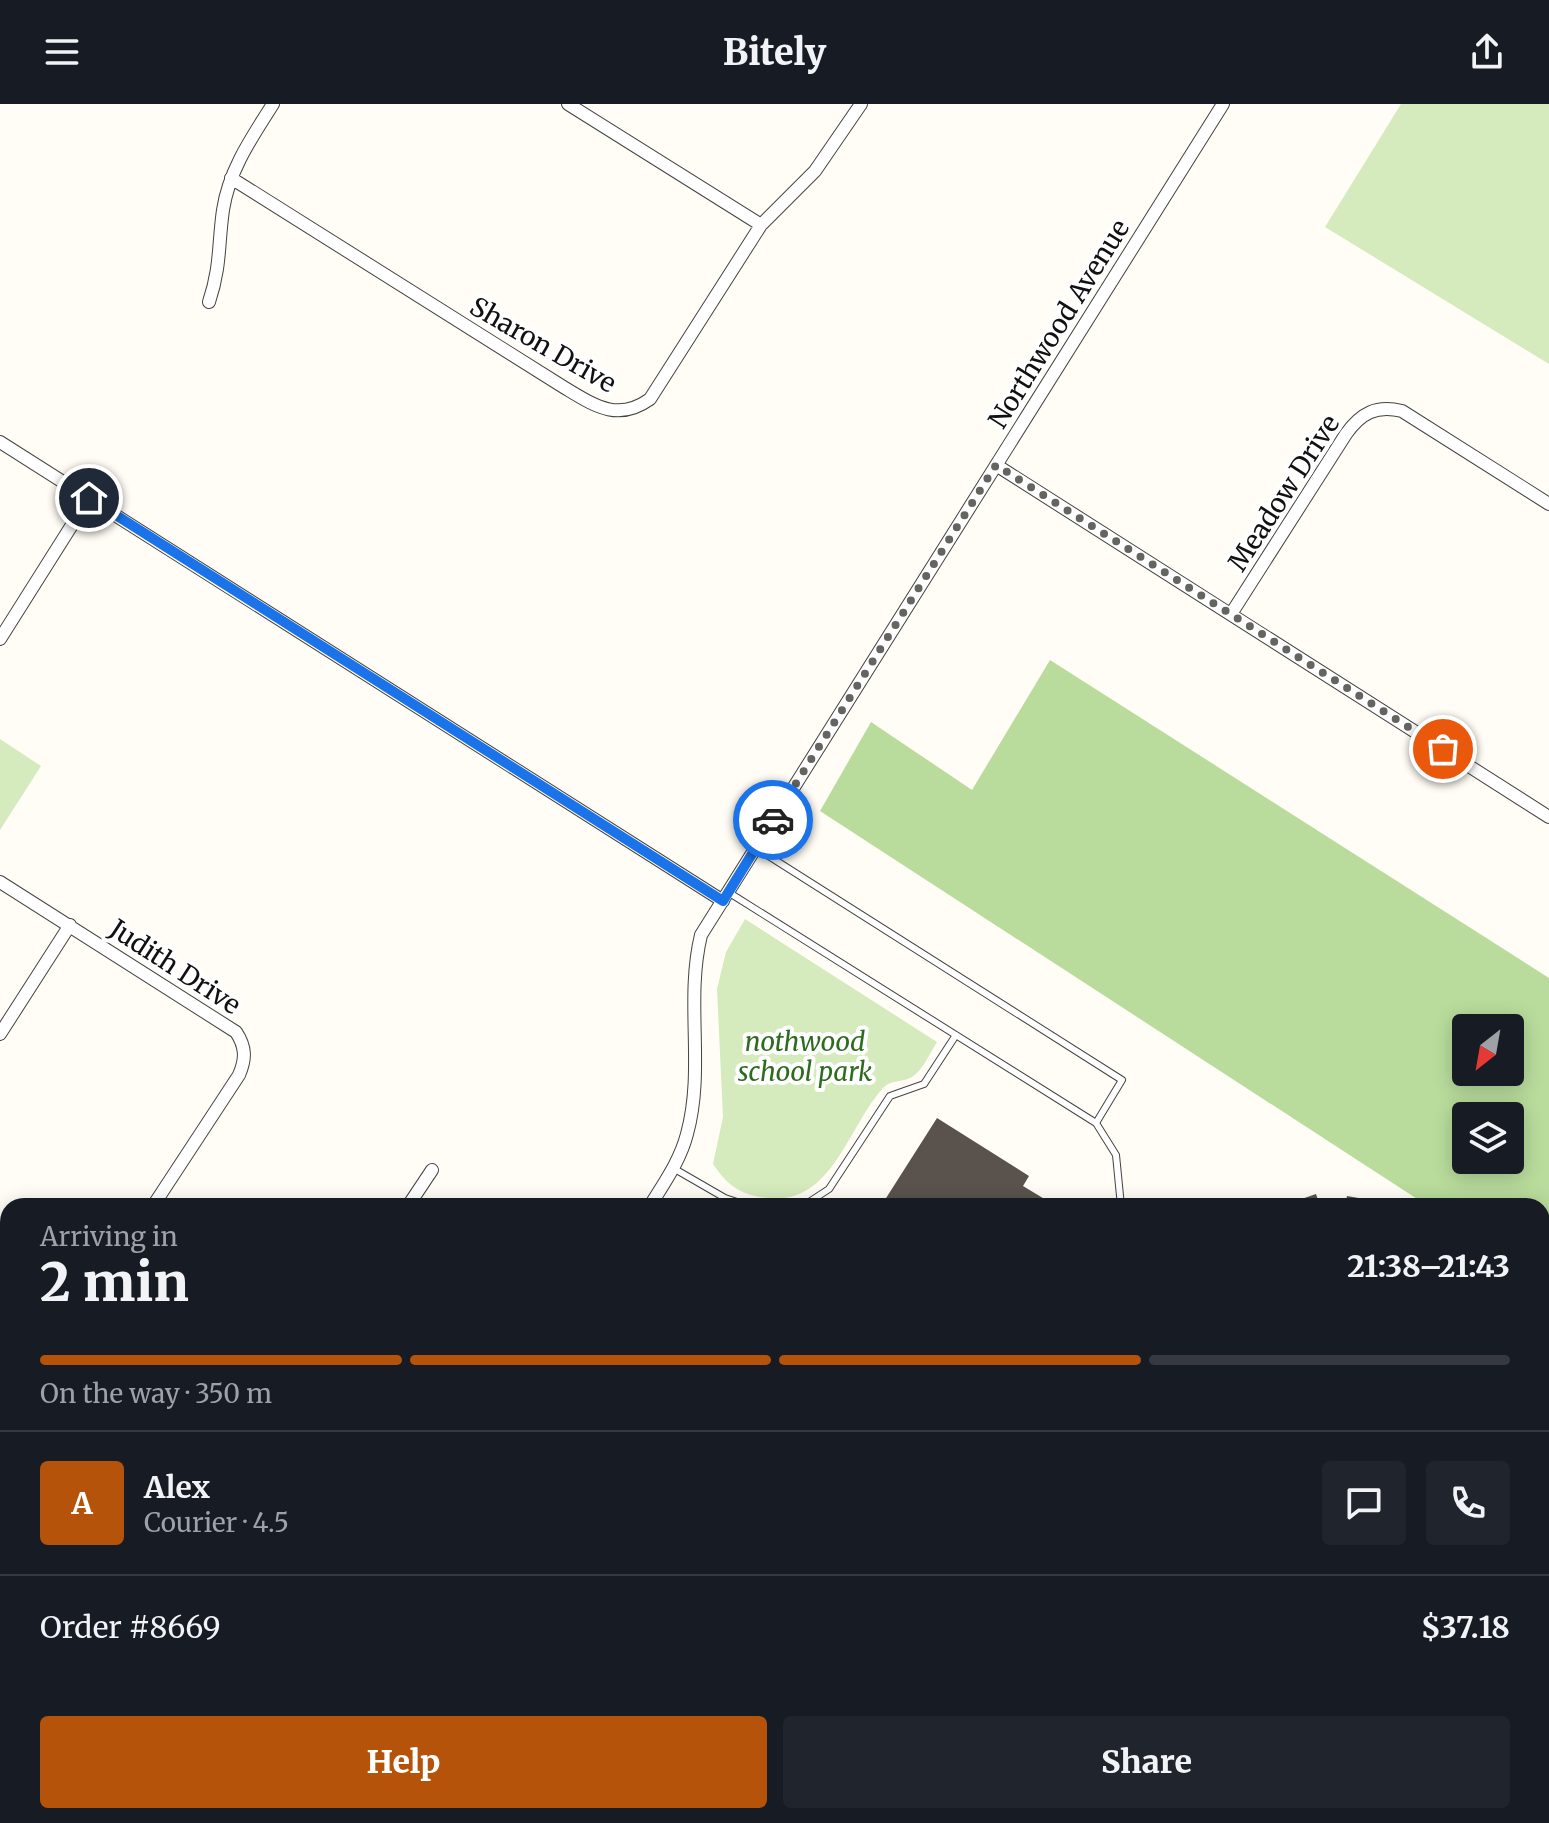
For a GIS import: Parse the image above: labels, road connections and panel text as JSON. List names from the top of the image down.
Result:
{
  "streets": {
    "street": [
      "Northwood Avenue",
      "Sharon Drive",
      "Meadow Drive",
      "Judith Drive"
    ]
  },
  "parks": ["nothwood school park"],
  "north": "bottom left",
  "page": {
    "header": "Bitely",
    "heading": ["2 min", "Arriving in", "21:38–21:43"],
    "panel": [
      "Alex",
      "Courier · 4.5",
      "Order #8669",
      "$37.18"
    ],
    "bar": "On the way · 350 m",
    "round": "A",
    "buttons": ["Help", "Share"]
  }
}
